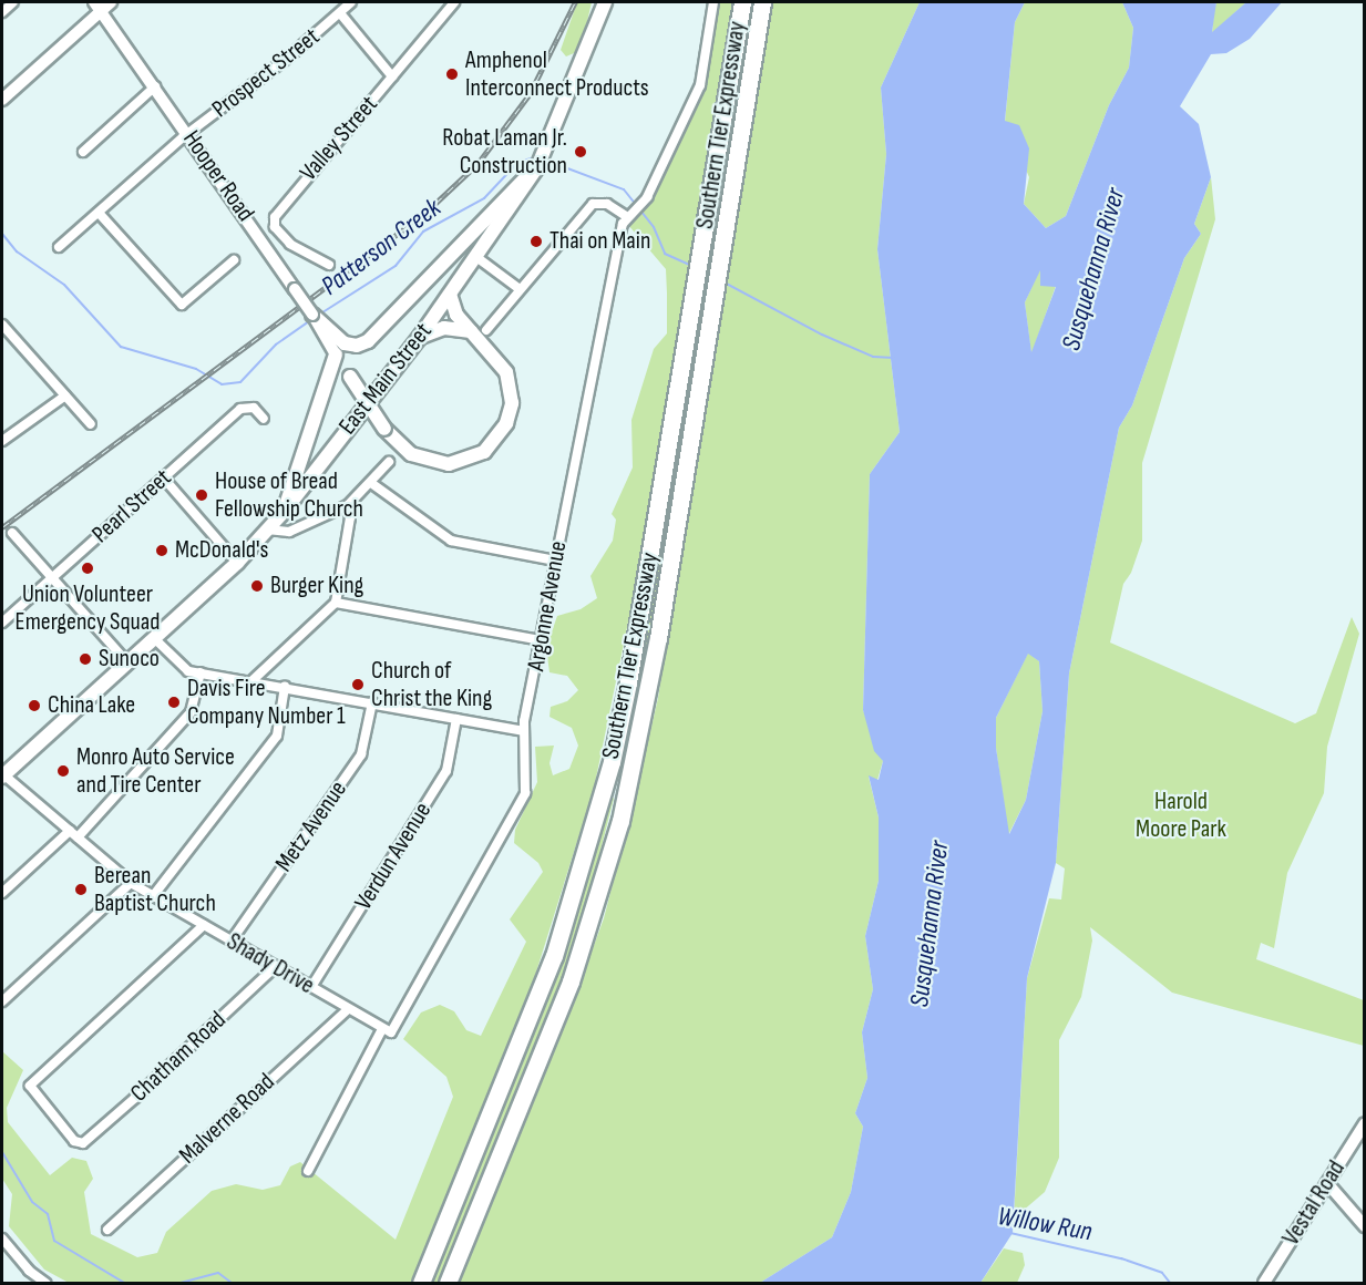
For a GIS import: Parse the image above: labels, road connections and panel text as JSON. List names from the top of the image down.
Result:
{
  "streets": {
    "highway": ["Southern Tier Expressway"],
    "main road": ["East Main Street"],
    "street": [
      "Prospect Street",
      "Valley Street",
      "Hooper Road",
      "Pearl Street",
      "Argonne Avenue",
      "Metz Avenue",
      "Verdun Avenue",
      "Shady Drive",
      "Chatham Road",
      "Malverne Road",
      "Vestal Road"
    ]
  },
  "crossings": [
    ["Prospect Street", "Valley Street"],
    ["Prospect Street", "Hooper Road"],
    ["East Main Street", "Shady Drive"],
    ["Argonne Avenue", "Shady Drive"],
    ["Metz Avenue", "Shady Drive"],
    ["Verdun Avenue", "Shady Drive"],
    ["Shady Drive", "Chatham Road"],
    ["Shady Drive", "Malverne Road"]
  ],
  "water": ["Patterson Creek", "Susquehanna River", "Willow Run"],
  "parks": ["Harold Moore Park"],
  "places": [
    "Amphenol Interconnect Products",
    "Robat Laman Jr. Construction",
    "Thai on Main",
    "House of Bread Fellowship Church",
    "McDonald's",
    "Union Volunteer Emergency Squad",
    "Burger King",
    "Sunoco",
    "Church of Christ the King",
    "Davis Fire Company Number 1",
    "China Lake",
    "Monro Auto Service and Tire Center",
    "Berean Baptist Church"
  ]
}
